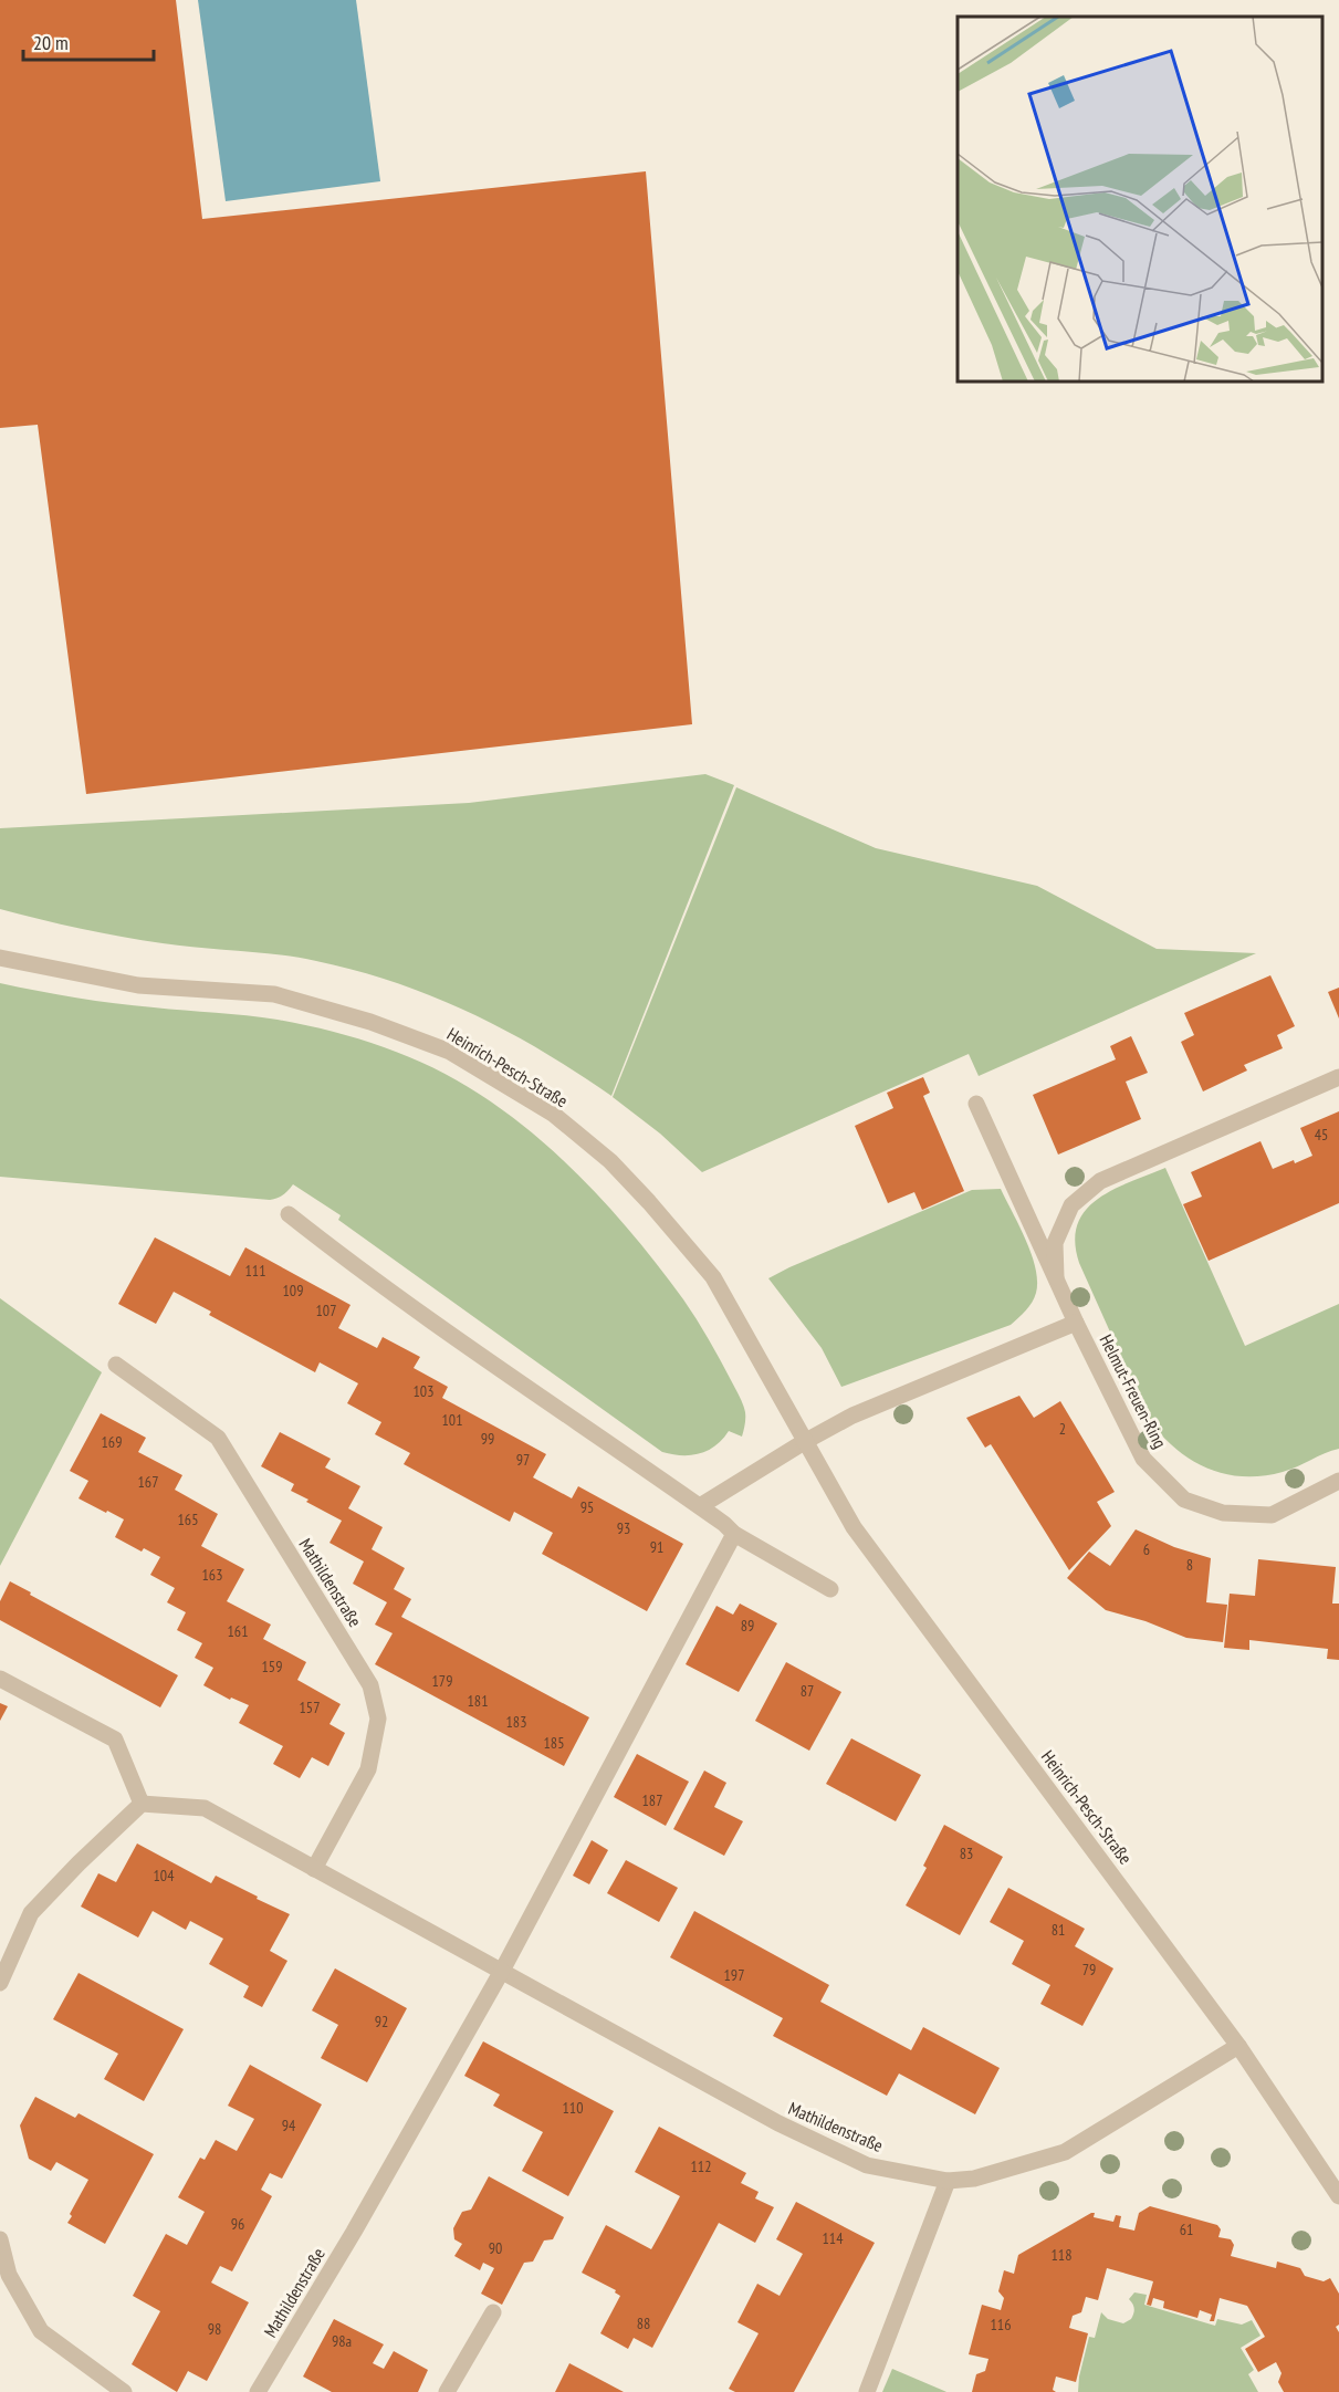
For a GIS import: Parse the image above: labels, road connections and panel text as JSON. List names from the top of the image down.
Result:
{
  "streets": {
    "street": ["Heinrich-Pesch-Straße", "Helmut-Freuen-Ring", "Mathildenstraße"]
  },
  "crossings": [
    ["Heinrich-Pesch-Straße", "Helmut-Freuen-Ring"],
    ["Heinrich-Pesch-Straße", "Mathildenstraße"]
  ],
  "house_numbers": [
    "45",
    "111",
    "109",
    "107",
    "103",
    "101",
    "2",
    "99",
    "169",
    "97",
    "167",
    "95",
    "165",
    "93",
    "91",
    "6",
    "8",
    "163",
    "89",
    "161",
    "159",
    "179",
    "87",
    "181",
    "157",
    "183",
    "185",
    "187",
    "83",
    "104",
    "81",
    "79",
    "197",
    "92",
    "110",
    "94",
    "112",
    "96",
    "61",
    "114",
    "90",
    "118",
    "88",
    "116",
    "98",
    "98a"
  ],
  "scale_bar": "20 m"
}
